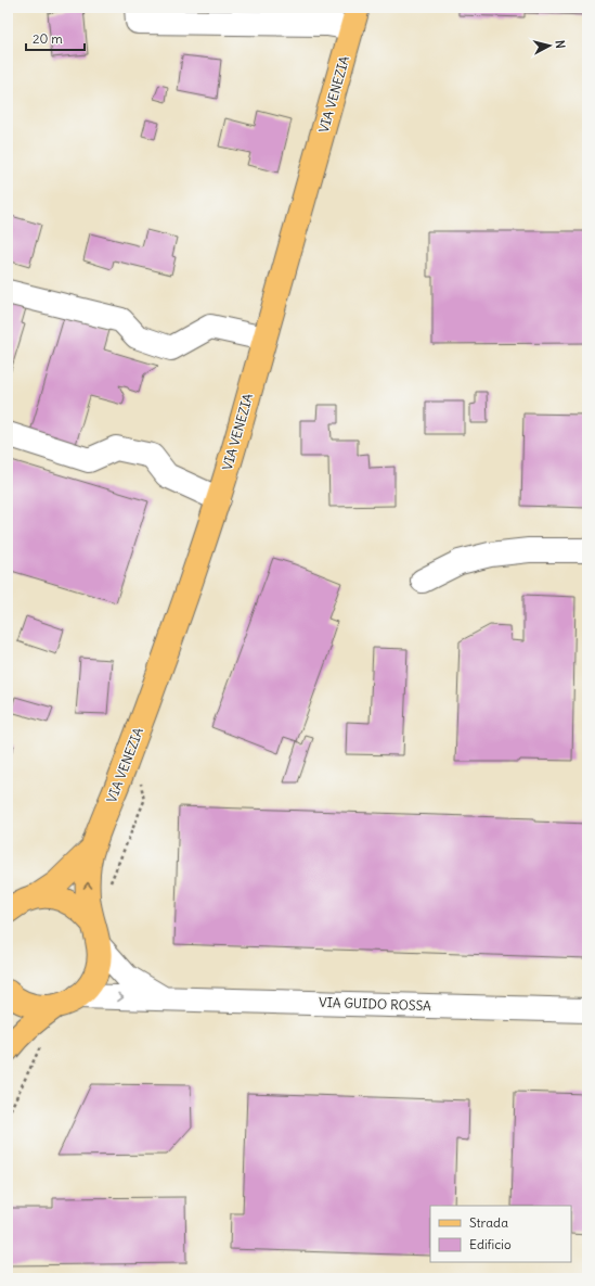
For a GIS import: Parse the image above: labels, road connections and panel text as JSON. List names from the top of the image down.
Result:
{
  "streets": {
    "main road": ["VIA VENEZIA"],
    "street": ["VIA GUIDO ROSSA"]
  },
  "crossings": [
    ["VIA VENEZIA", "VIA GUIDO ROSSA"]
  ],
  "legend": ["Strada", "Edificio"],
  "scale_bar": "20 m",
  "north": "right"
}
